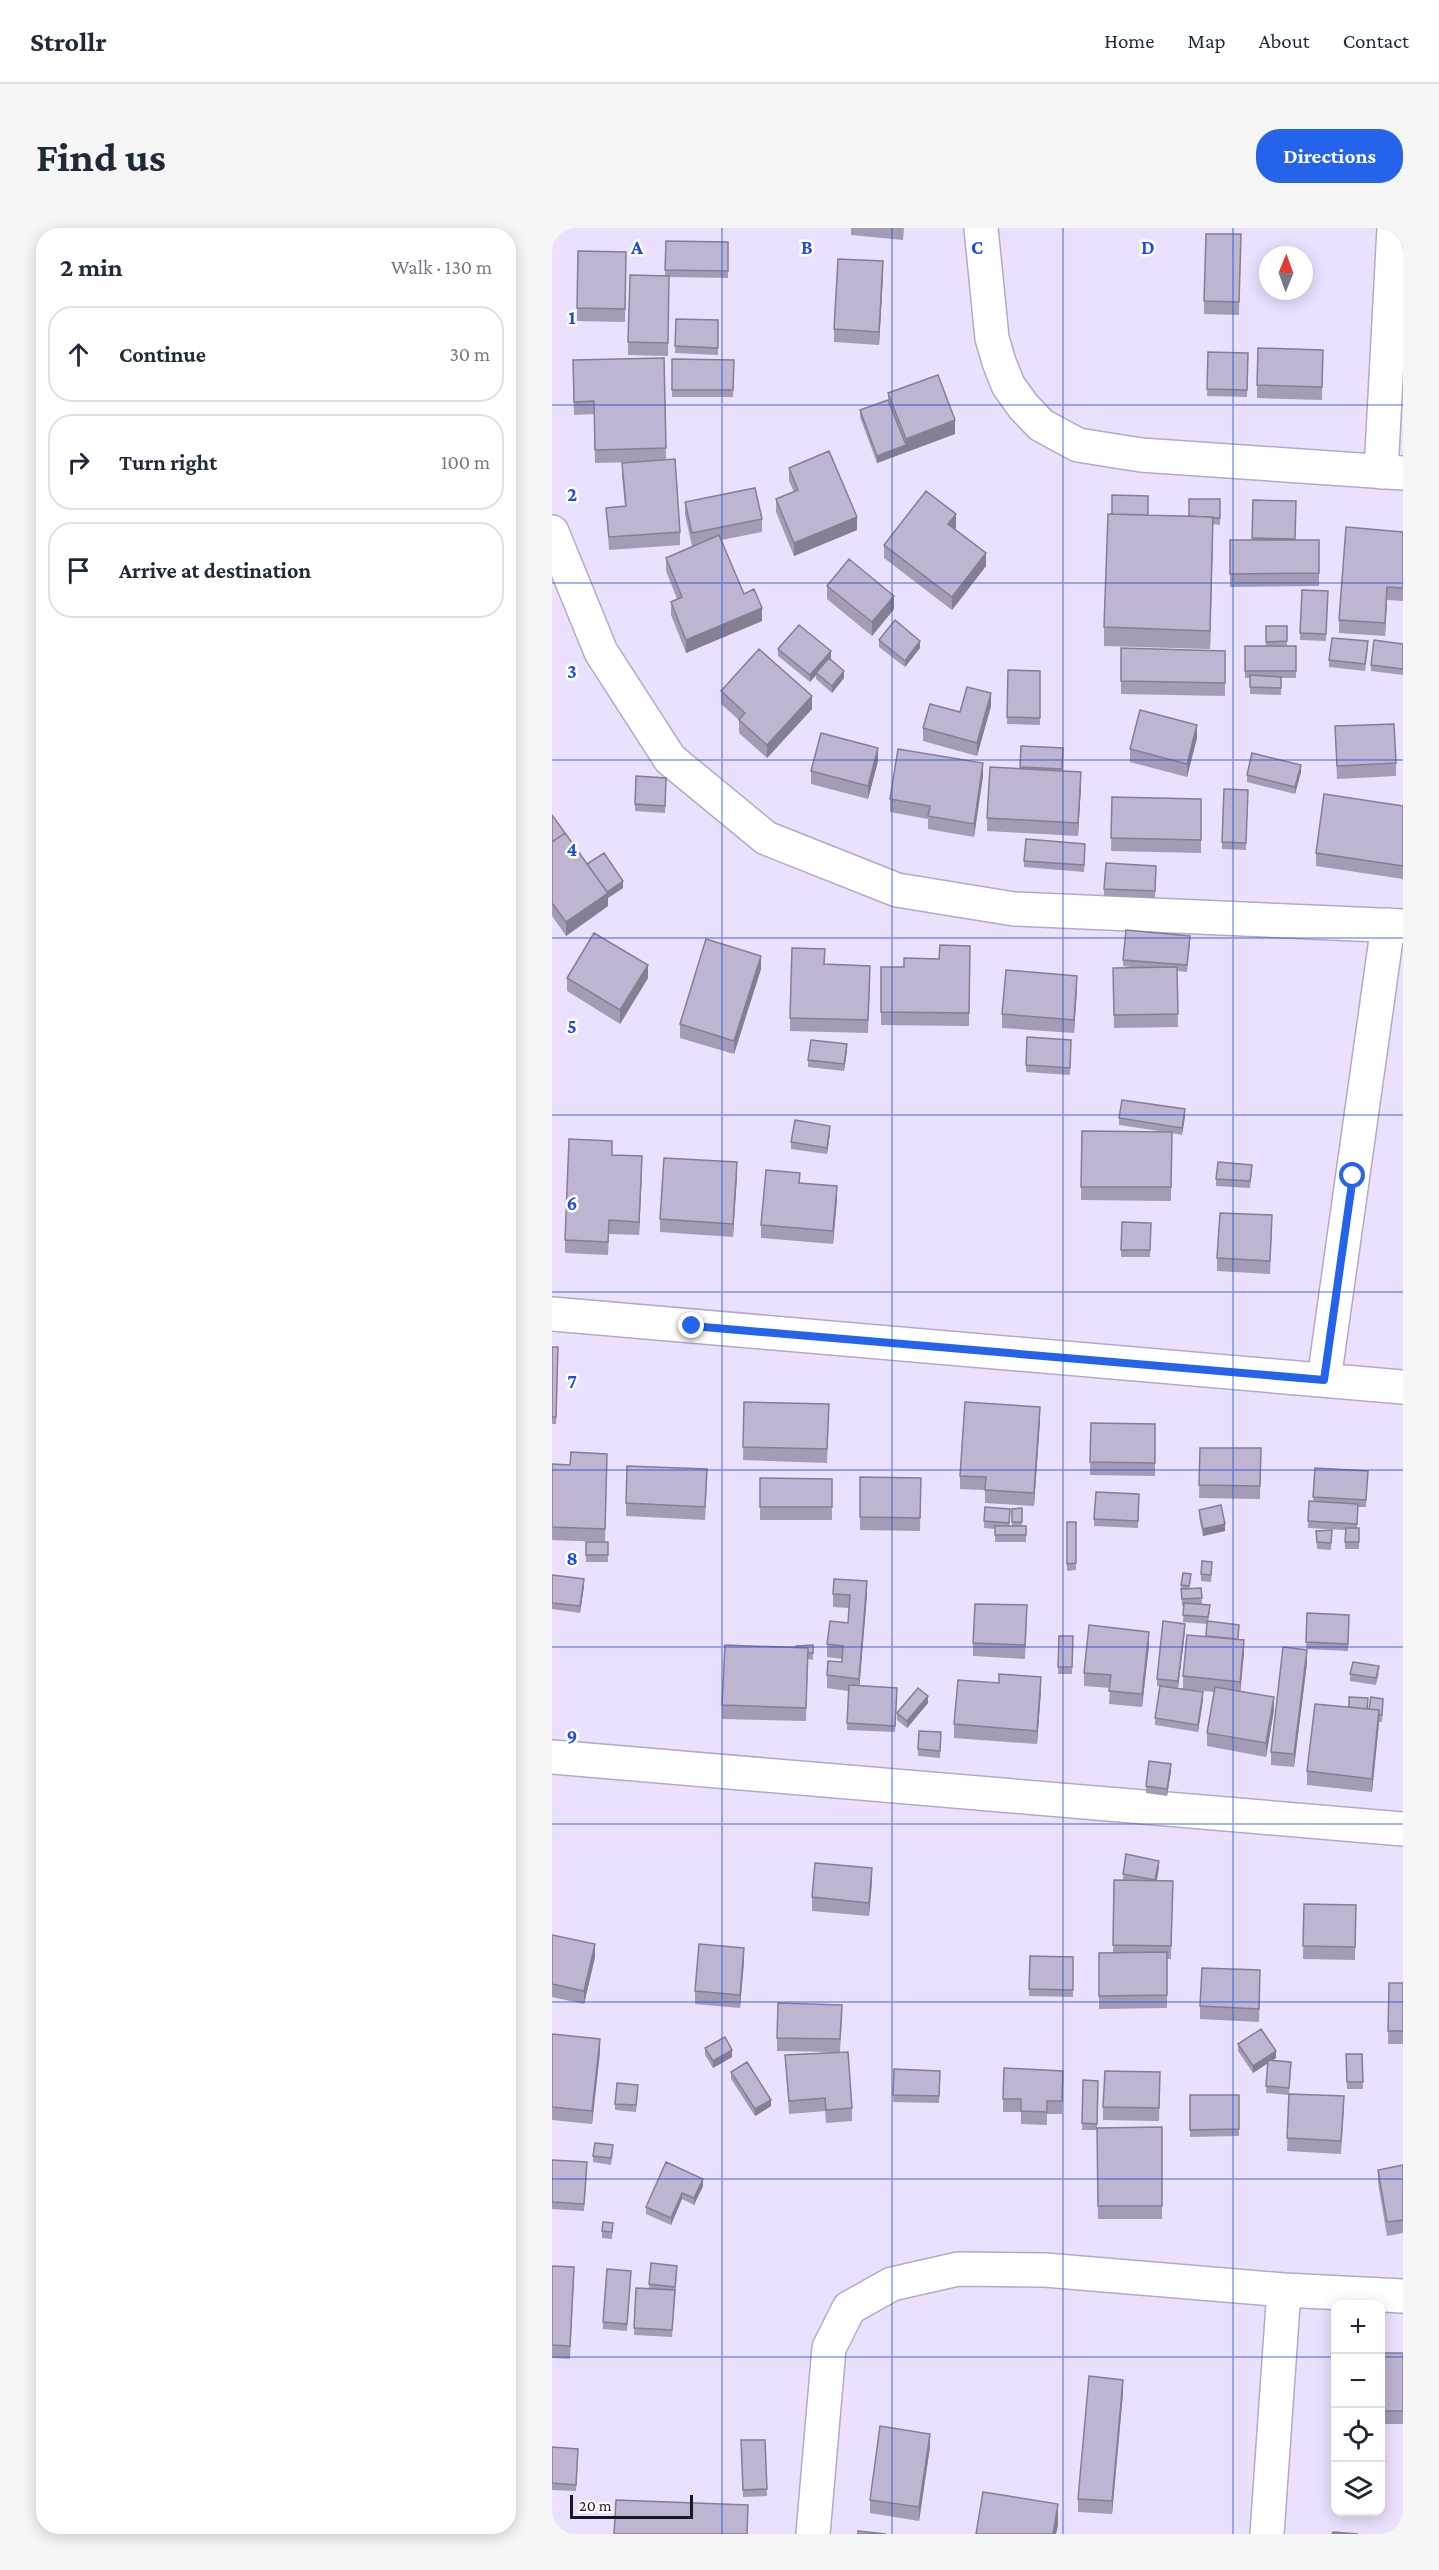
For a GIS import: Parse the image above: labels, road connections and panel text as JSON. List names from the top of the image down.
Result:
{
  "scale_bar": "20 m",
  "north": "top",
  "page": {
    "header": "Strollr",
    "nav": [
      "Home",
      "Map",
      "About",
      "Contact"
    ],
    "buttons": "Directions",
    "title": "Find us",
    "heading": ["2 min", "Walk · 130 m"],
    "list": [
      ["Continue", "30 m"],
      ["Turn right", "100 m"],
      "Arrive at destination"
    ],
    "map_buttons": ["+", "−"],
    "scale": "20 m"
  },
  "grid": {
    "columns": [
      "A",
      "B",
      "C",
      "D"
    ],
    "rows": [
      "1",
      "2",
      "3",
      "4",
      "5",
      "6",
      "7",
      "8",
      "9"
    ]
  }
}
